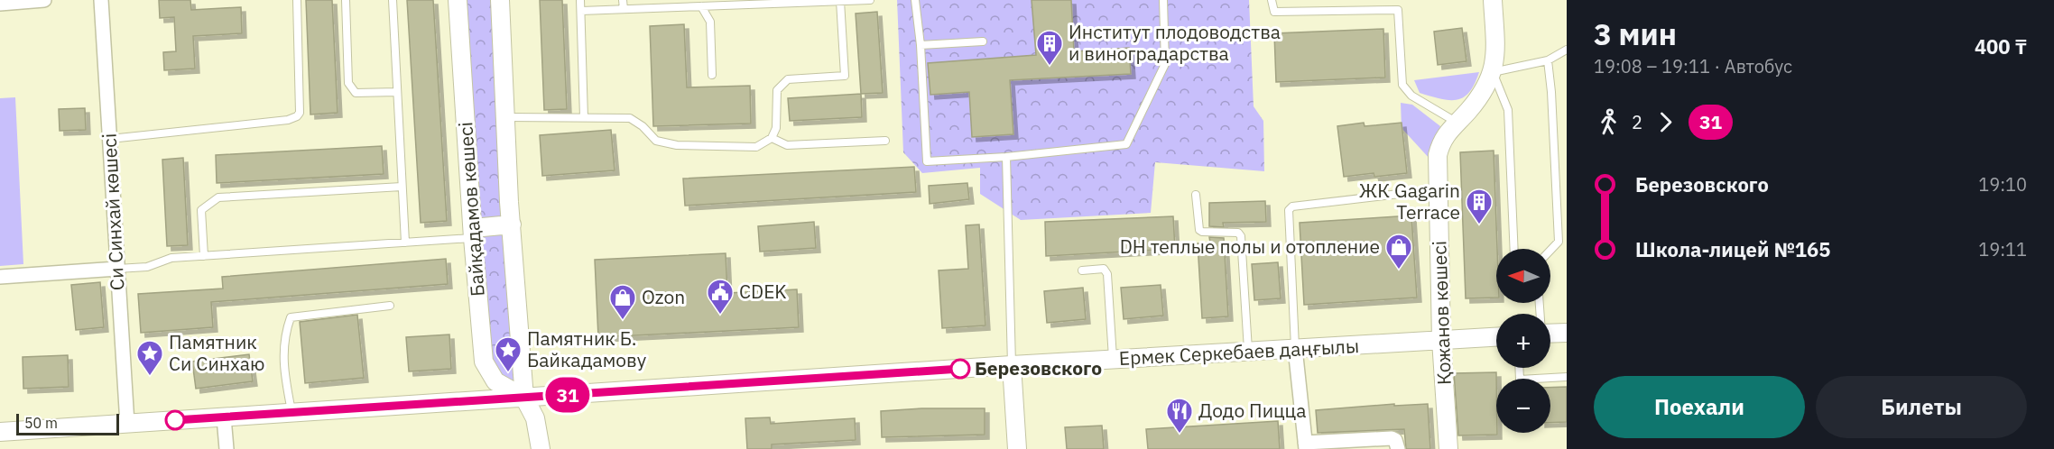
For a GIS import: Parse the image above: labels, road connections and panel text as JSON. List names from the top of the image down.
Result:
{
  "streets": {
    "street": [
      "Байқадамов көшесі",
      "Си Синхай көшесі",
      "Қожанов көшесі",
      "Ермек Серкебаев даңғылы"
    ]
  },
  "crossings": [
    ["Байқадамов көшесі", "Ермек Серкебаев даңғылы"],
    ["Си Синхай көшесі", "Ермек Серкебаев даңғылы"],
    ["Қожанов көшесі", "Ермек Серкебаев даңғылы"]
  ],
  "places": {
    "building": ["Институт плодоводства и виноградарства", "ЖК Gagarin Terrace"],
    "shop": ["DH теплые полы и отопление", "Ozon"],
    "public building": ["CDEK"],
    "other": ["Березовского"],
    "place": ["Памятник Б. Байкадамову", "Памятник Си Синхаю"],
    "restaurant": ["Додо Пицца"]
  },
  "lines": ["bus line 31"],
  "scale_bar": "50 m",
  "north": "left",
  "page": {
    "on_map": "31",
    "heading": ["3 мин", "19:08 – 19:11 · Автобус", "400 ₸"],
    "legs": ["2", "31"],
    "list": [
      {
        "name": "Березовского",
        "value": "19:10"
      },
      {
        "name": "Школа-лицей №165",
        "value": "19:11"
      }
    ],
    "map_buttons": ["+", "−"],
    "buttons": ["Поехали", "Билеты"],
    "scale": "50 m"
  }
}
